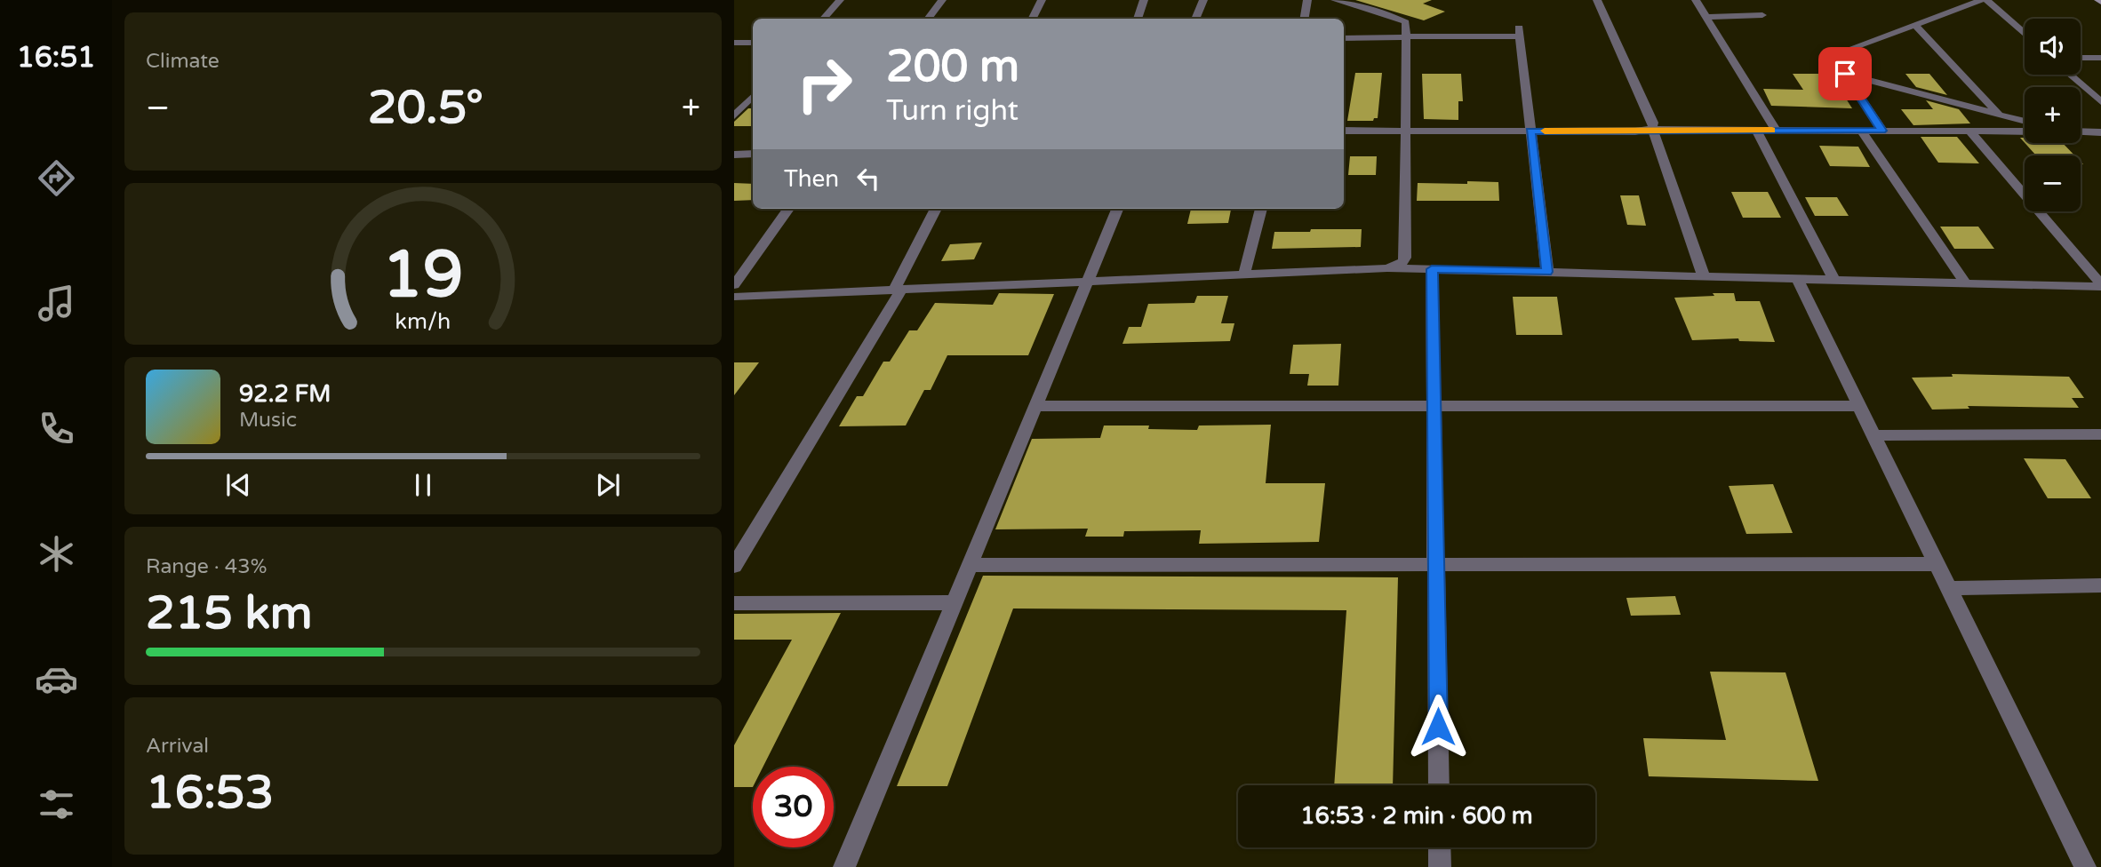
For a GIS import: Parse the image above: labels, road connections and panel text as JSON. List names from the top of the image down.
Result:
{
  "page": {
    "tabs": "16:51",
    "tile": [
      "Climate",
      ["Range · 43%", "215 km"],
      ["Arrival", "16:53"]
    ],
    "map_buttons": ["+", "−"],
    "turn": ["200 m", "Turn right"],
    "heat": ["−", "20.5°", "+"],
    "then": "Then",
    "song": ["92.2 FM", "Music"],
    "limit": "30",
    "trip": "16:53 · 2 min · 600 m",
    "gauge": ["19", "km/h"]
  }
}
